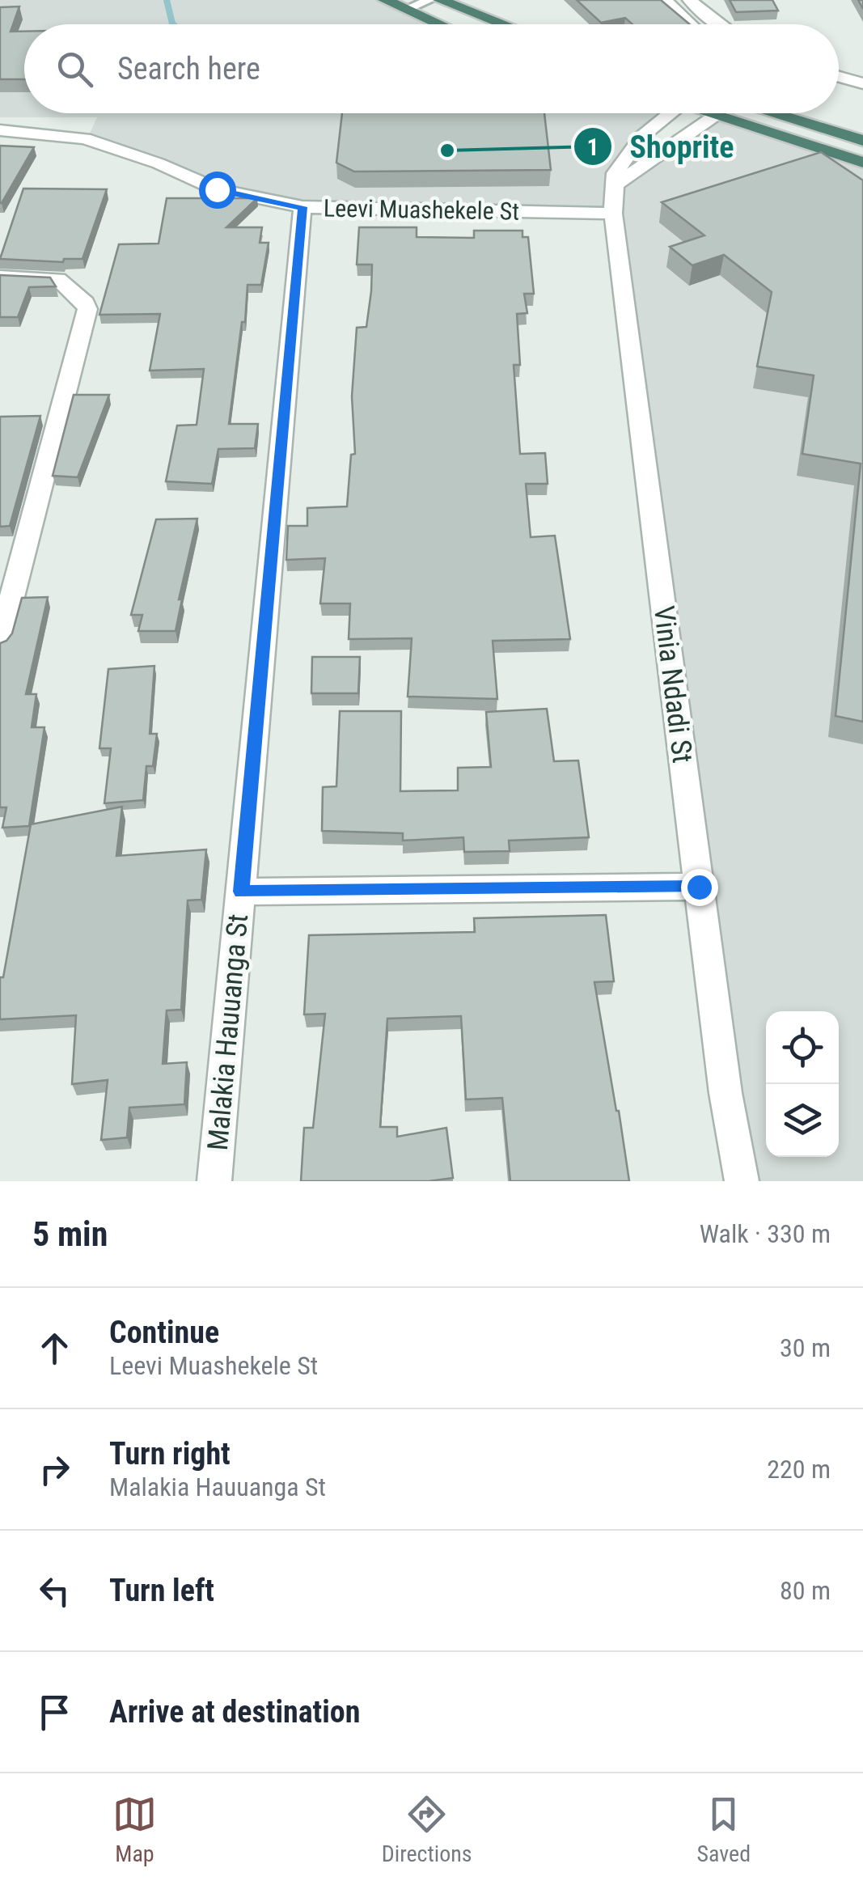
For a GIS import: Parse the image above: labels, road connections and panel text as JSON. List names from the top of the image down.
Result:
{
  "streets": {
    "street": ["Leevi Muashekele St", "Vinia Ndadi St", "Malakia Hauuanga St"]
  },
  "crossings": [
    ["Leevi Muashekele St", "Vinia Ndadi St"],
    ["Leevi Muashekele St", "Malakia Hauuanga St"]
  ],
  "places": ["Shoprite"],
  "page": {
    "search": "Search here",
    "heading": ["5 min", "Walk · 330 m"],
    "list": [
      ["Continue", "Leevi Muashekele St", "30 m"],
      ["Turn right", "Malakia Hauuanga St", "220 m"],
      ["Turn left", "80 m"],
      "Arrive at destination"
    ],
    "nav": ["Map", "Directions", "Saved"]
  }
}
